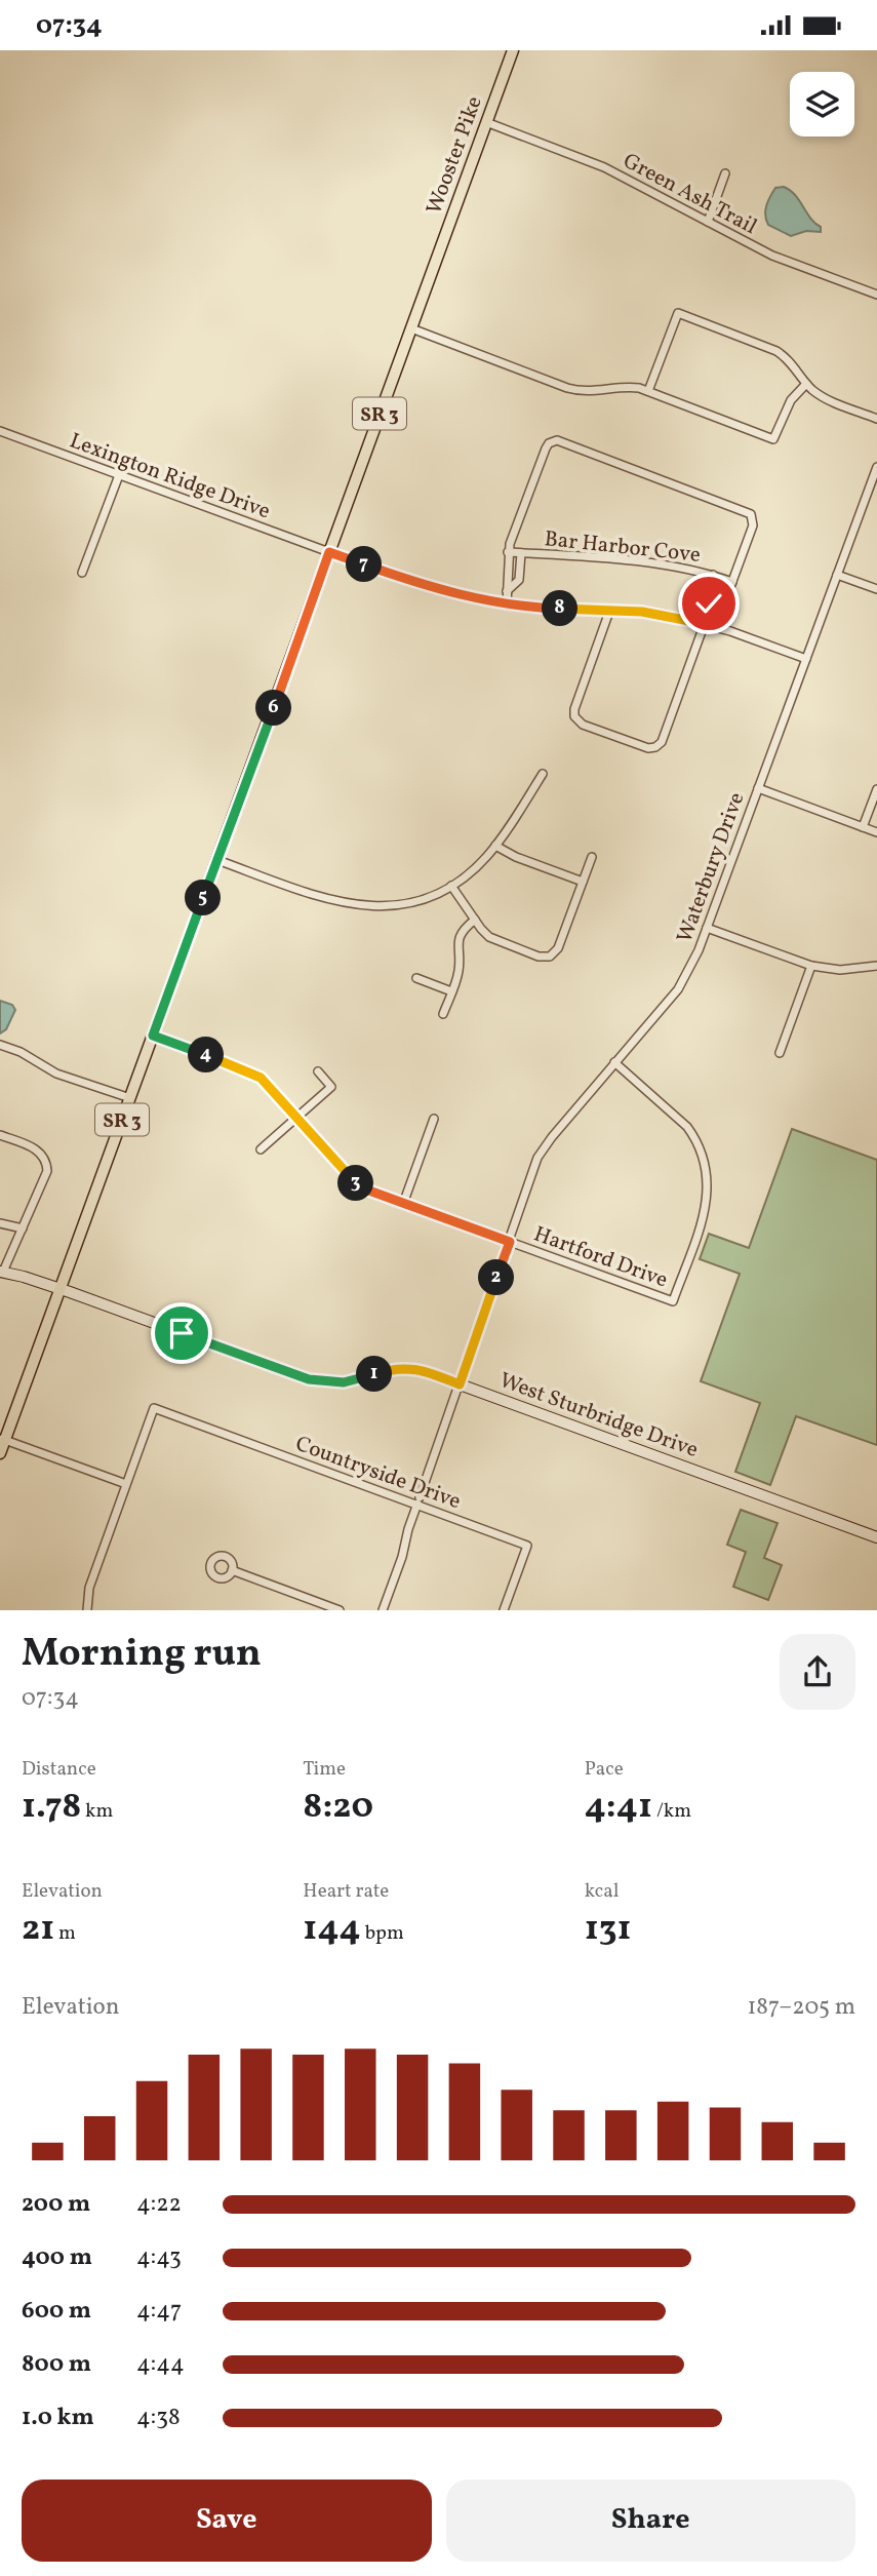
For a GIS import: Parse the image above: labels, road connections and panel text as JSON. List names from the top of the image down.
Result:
{
  "streets": {
    "main road": ["Wooster Pike", "SR 3"],
    "street": [
      "Green Ash Trail",
      "Lexington Ridge Drive",
      "Bar Harbor Cove",
      "Waterbury Drive",
      "Hartford Drive",
      "West Sturbridge Drive",
      "Countryside Drive"
    ]
  },
  "crossings": [
    ["Wooster Pike", "Green Ash Trail"],
    ["Wooster Pike", "SR 3"],
    ["SR 3", "Lexington Ridge Drive"],
    ["SR 3", "Hartford Drive"],
    ["SR 3", "West Sturbridge Drive"],
    ["Lexington Ridge Drive", "Waterbury Drive"],
    ["Waterbury Drive", "Hartford Drive"],
    ["Waterbury Drive", "West Sturbridge Drive"],
    ["Waterbury Drive", "Countryside Drive"]
  ],
  "page": {
    "status": "07:34",
    "pins": [
      "7",
      "8",
      "6",
      "5",
      "4",
      "3",
      "2",
      "1"
    ],
    "heading": ["Morning run", "07:34"],
    "stats": [
      ["Distance", "1.78 km"],
      ["Time", "8:20"],
      ["Pace", "4:41 /km"],
      ["Elevation", "21 m"],
      ["Heart rate", "144 bpm"],
      ["kcal", "131"]
    ],
    "chart": ["Elevation", "187–205 m"],
    "list": [
      {
        "name": "200 m",
        "note": "4:22"
      },
      {
        "name": "400 m",
        "note": "4:43"
      },
      {
        "name": "600 m",
        "note": "4:47"
      },
      {
        "name": "800 m",
        "note": "4:44"
      },
      {
        "name": "1.0 km",
        "note": "4:38"
      }
    ],
    "buttons": ["Save", "Share"]
  }
}
